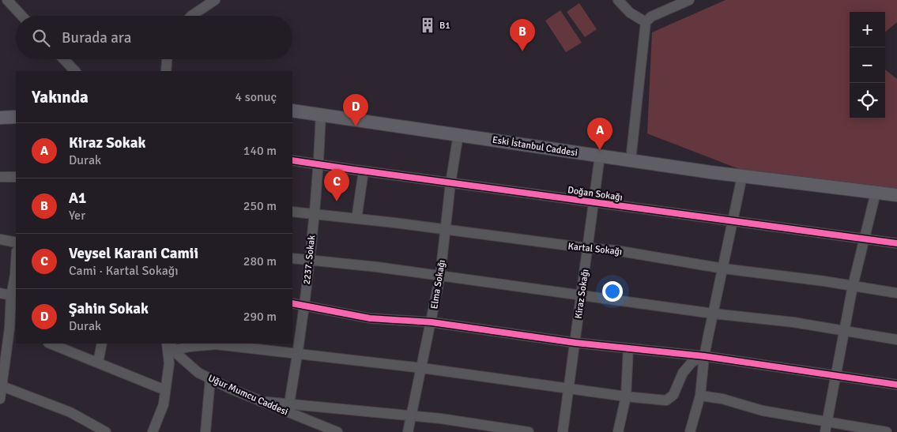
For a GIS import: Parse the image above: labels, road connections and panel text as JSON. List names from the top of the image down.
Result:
{
  "streets": {
    "main road": ["Eski İstanbul Caddesi"],
    "street": [
      "Doğan Sokağı",
      "Kartal Sokağı",
      "2237. Sokak",
      "Elma Sokağı",
      "Kiraz Sokağı",
      "Uğur Mumcu Caddesi"
    ]
  },
  "crossings": [
    ["Eski İstanbul Caddesi", "2237. Sokak"],
    ["Eski İstanbul Caddesi", "Elma Sokağı"],
    ["Eski İstanbul Caddesi", "Kiraz Sokağı"],
    ["Doğan Sokağı", "2237. Sokak"],
    ["Doğan Sokağı", "Elma Sokağı"],
    ["Doğan Sokağı", "Kiraz Sokağı"],
    ["Kartal Sokağı", "2237. Sokak"],
    ["Kartal Sokağı", "Elma Sokağı"],
    ["Kartal Sokağı", "Kiraz Sokağı"]
  ],
  "places": {
    "building": ["B1"]
  },
  "page": {
    "map_buttons": ["+", "−"],
    "search": "Burada ara",
    "pins": [
      "B",
      "D",
      "A",
      "C"
    ],
    "heading": ["Yakında", "4 sonuç"],
    "list": [
      {
        "mark": "A",
        "name": "Kiraz Sokak",
        "note": "Durak",
        "value": "140 m"
      },
      {
        "mark": "B",
        "name": "A1",
        "note": "Yer",
        "value": "250 m"
      },
      {
        "mark": "C",
        "name": "Veysel Karani Camii",
        "note": "Cami · Kartal Sokağı",
        "value": "280 m"
      },
      {
        "mark": "D",
        "name": "Şahin Sokak",
        "note": "Durak",
        "value": "290 m"
      }
    ]
  }
}
